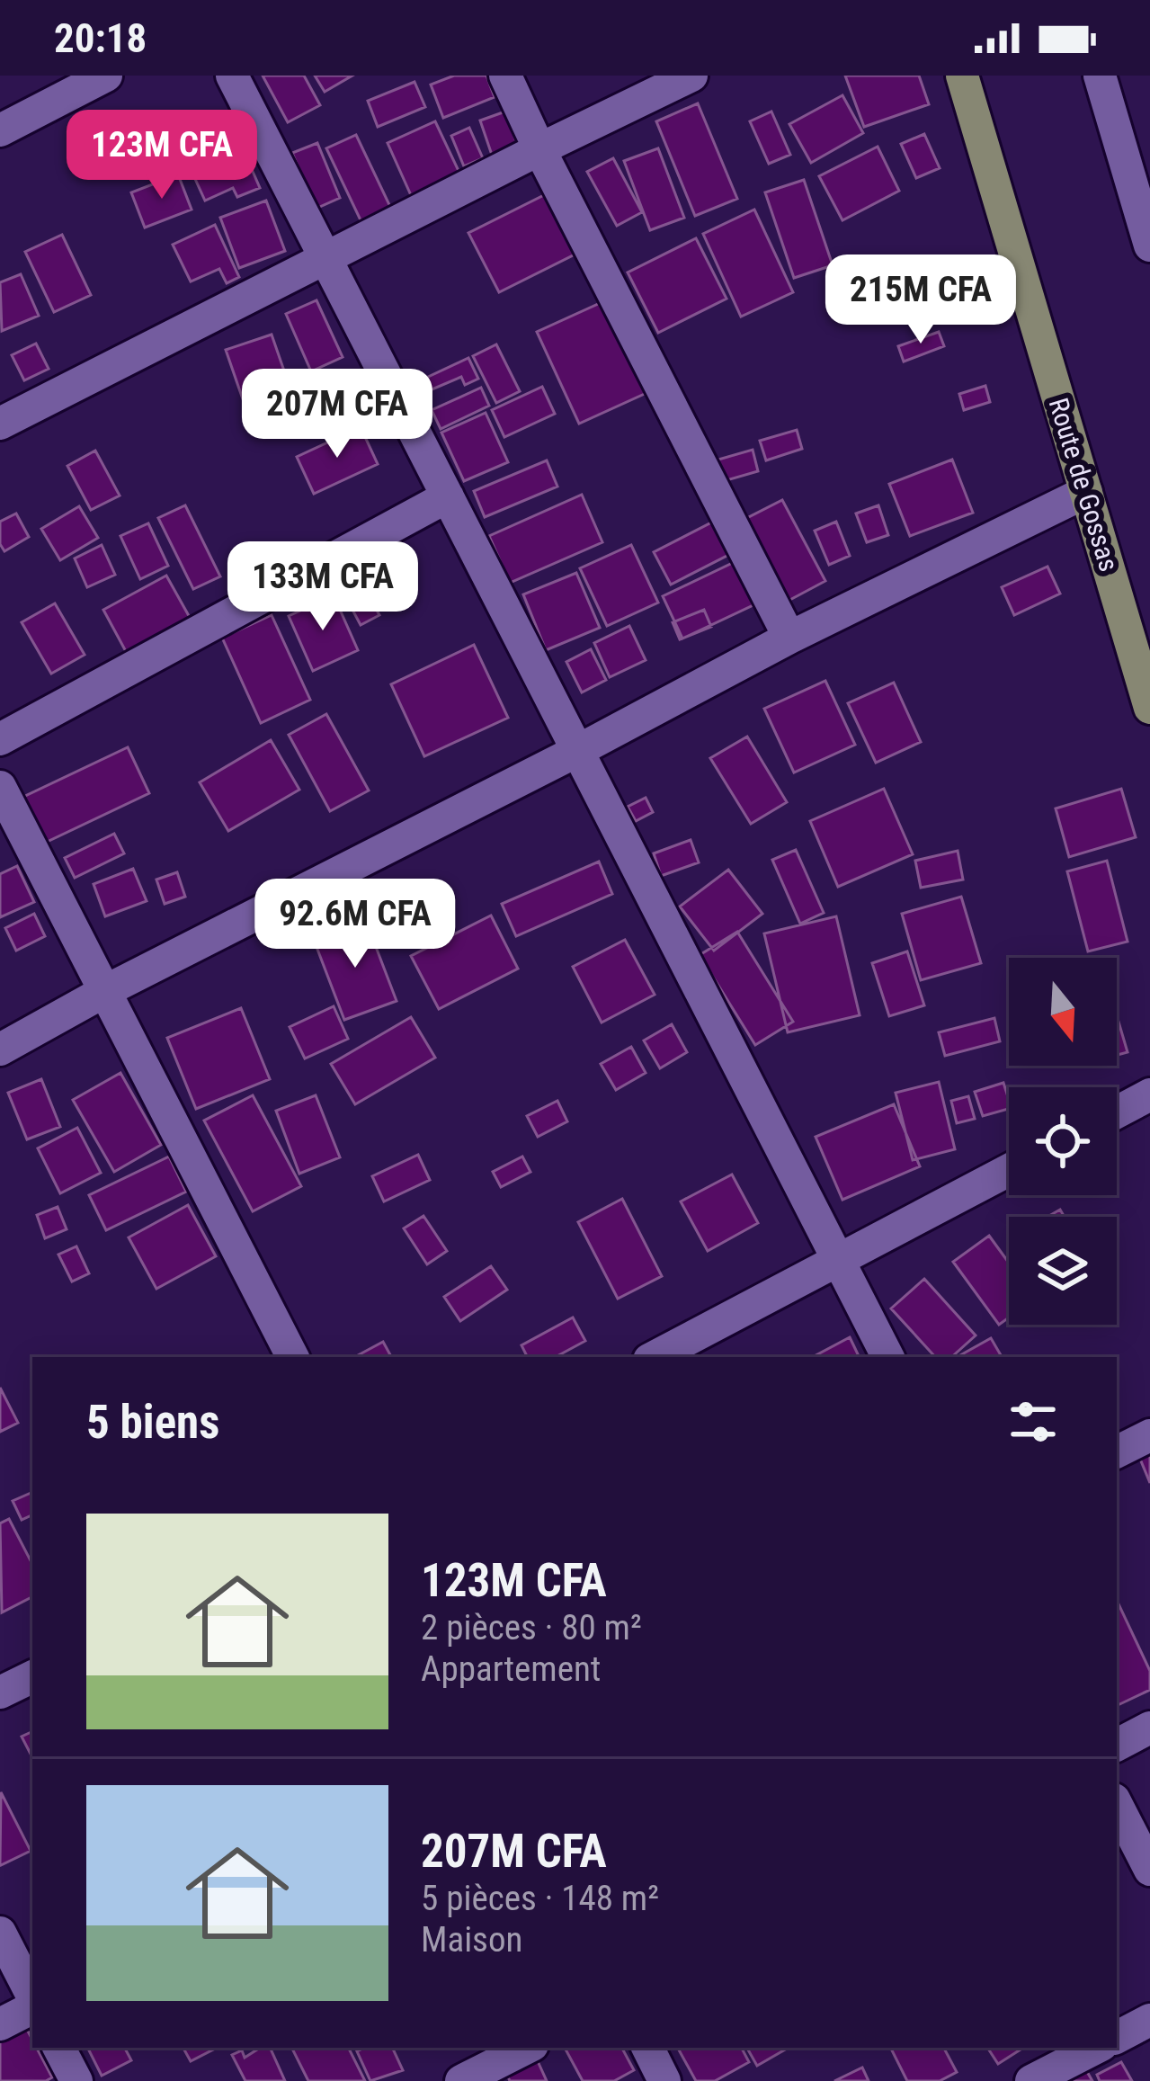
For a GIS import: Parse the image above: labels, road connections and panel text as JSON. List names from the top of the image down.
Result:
{
  "streets": {
    "main road": ["Route de Gossas"]
  },
  "north": "bottom",
  "page": {
    "status": "20:18",
    "price": [
      "123M CFA",
      "215M CFA",
      "207M CFA",
      "133M CFA",
      "92.6M CFA"
    ],
    "heading": "5 biens",
    "list": [
      {
        "name": "123M CFA",
        "note": "2 pièces · 80 m² · Appartement"
      },
      {
        "name": "207M CFA",
        "note": "5 pièces · 148 m² · Maison"
      }
    ]
  }
}
